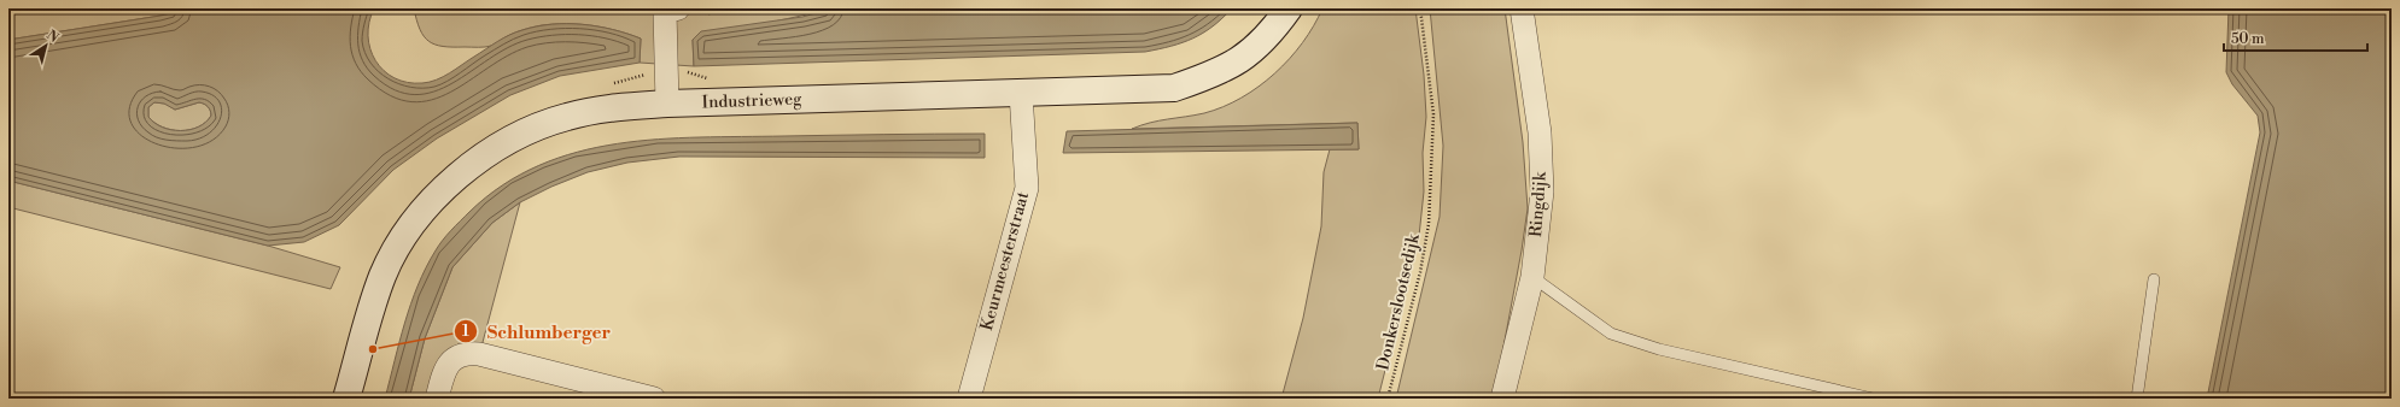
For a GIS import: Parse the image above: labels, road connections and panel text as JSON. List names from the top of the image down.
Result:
{
  "streets": {
    "street": ["Industrieweg", "Ringdijk", "Keurmeesterstraat"],
    "path": ["Donkerslootsedijk"]
  },
  "crossings": [
    ["Industrieweg", "Keurmeesterstraat"]
  ],
  "places": ["Schlumberger"],
  "scale_bar": "50 m",
  "north": "top right"
}
